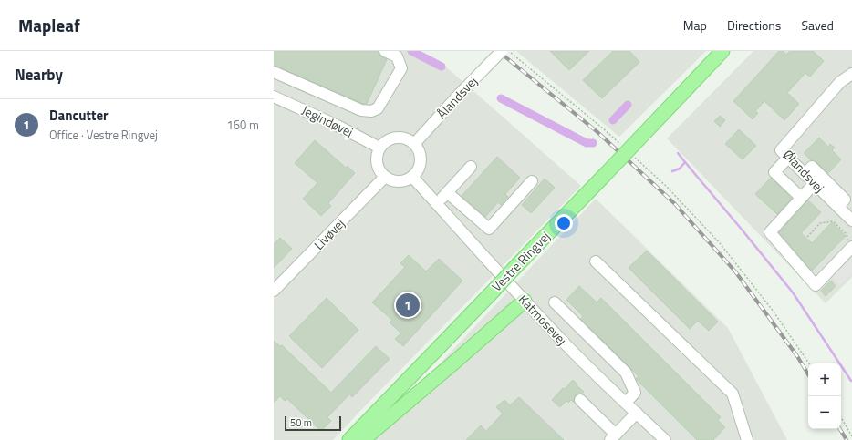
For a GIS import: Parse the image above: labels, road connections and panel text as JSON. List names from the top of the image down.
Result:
{
  "streets": {
    "main road": ["Vestre Ringvej"],
    "street": [
      "Ålandsvej",
      "Jegindøvej",
      "Ølandsvej",
      "Livøvej",
      "Katmosevej"
    ]
  },
  "crossings": [
    ["Ålandsvej", "Jegindøvej"],
    ["Ålandsvej", "Livøvej"],
    ["Ålandsvej", "Katmosevej"],
    ["Jegindøvej", "Livøvej"],
    ["Jegindøvej", "Katmosevej"],
    ["Livøvej", "Katmosevej"]
  ],
  "scale_bar": "50 m",
  "page": {
    "header": "Mapleaf",
    "nav": ["Map", "Directions", "Saved"],
    "heading": "Nearby",
    "list": [
      {
        "mark": "1",
        "name": "Dancutter",
        "note": "Office · Vestre Ringvej",
        "value": "160 m"
      }
    ],
    "pins": "1",
    "map_buttons": ["+", "−"],
    "scale": "50 m"
  }
}
